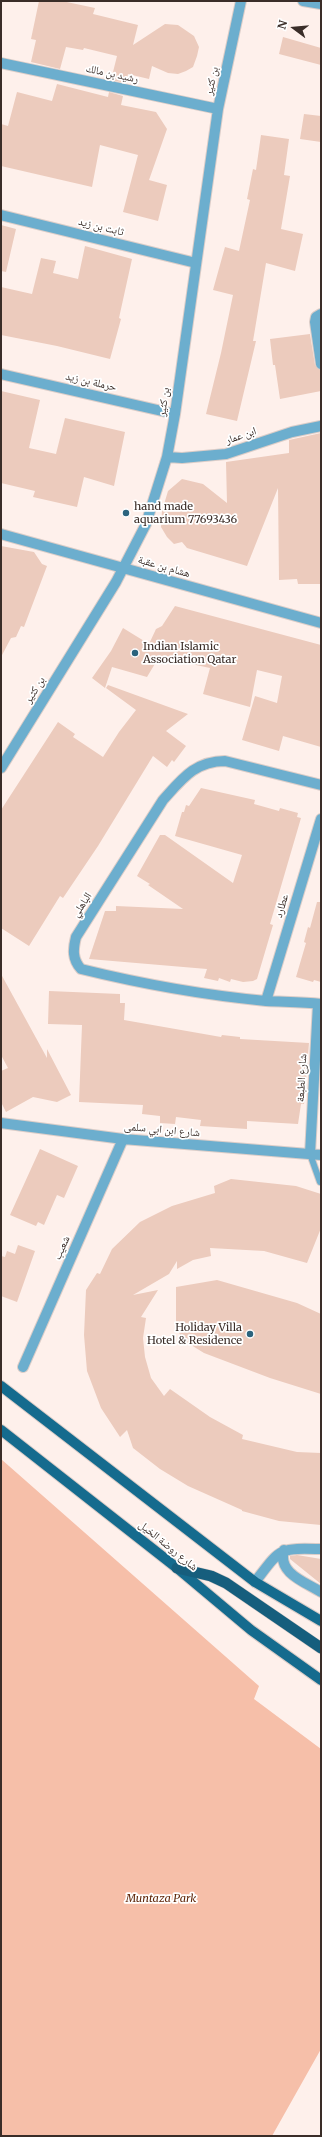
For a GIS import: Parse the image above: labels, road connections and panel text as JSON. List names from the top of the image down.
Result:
{
  "streets": {
    "main road": ["شارع روضة الخيل"],
    "street": [
      "رشيد بن مالك",
      "بن كثير",
      "ثابت بن زيد",
      "حرملة بن زيد",
      "ابن عمار",
      "هشام بن عقبة",
      "الباهلي",
      "عطارد",
      "شارع الطبعة",
      "شارع ابن ابي سلمى",
      "شعيب"
    ]
  },
  "crossings": [
    ["رشيد بن مالك", "بن كثير"],
    ["بن كثير", "ثابت بن زيد"],
    ["بن كثير", "حرملة بن زيد"],
    ["بن كثير", "ابن عمار"],
    ["بن كثير", "هشام بن عقبة"],
    ["الباهلي", "عطارد"],
    ["الباهلي", "شارع الطبعة"],
    ["شارع الطبعة", "شارع ابن ابي سلمى"],
    ["شارع ابن ابي سلمى", "شعيب"]
  ],
  "parks": ["Muntaza Park"],
  "places": ["hand made aquarium 77693436", "Indian Islamic Association Qatar", "Holiday Villa Hotel & Residence"],
  "north": "left"
}
